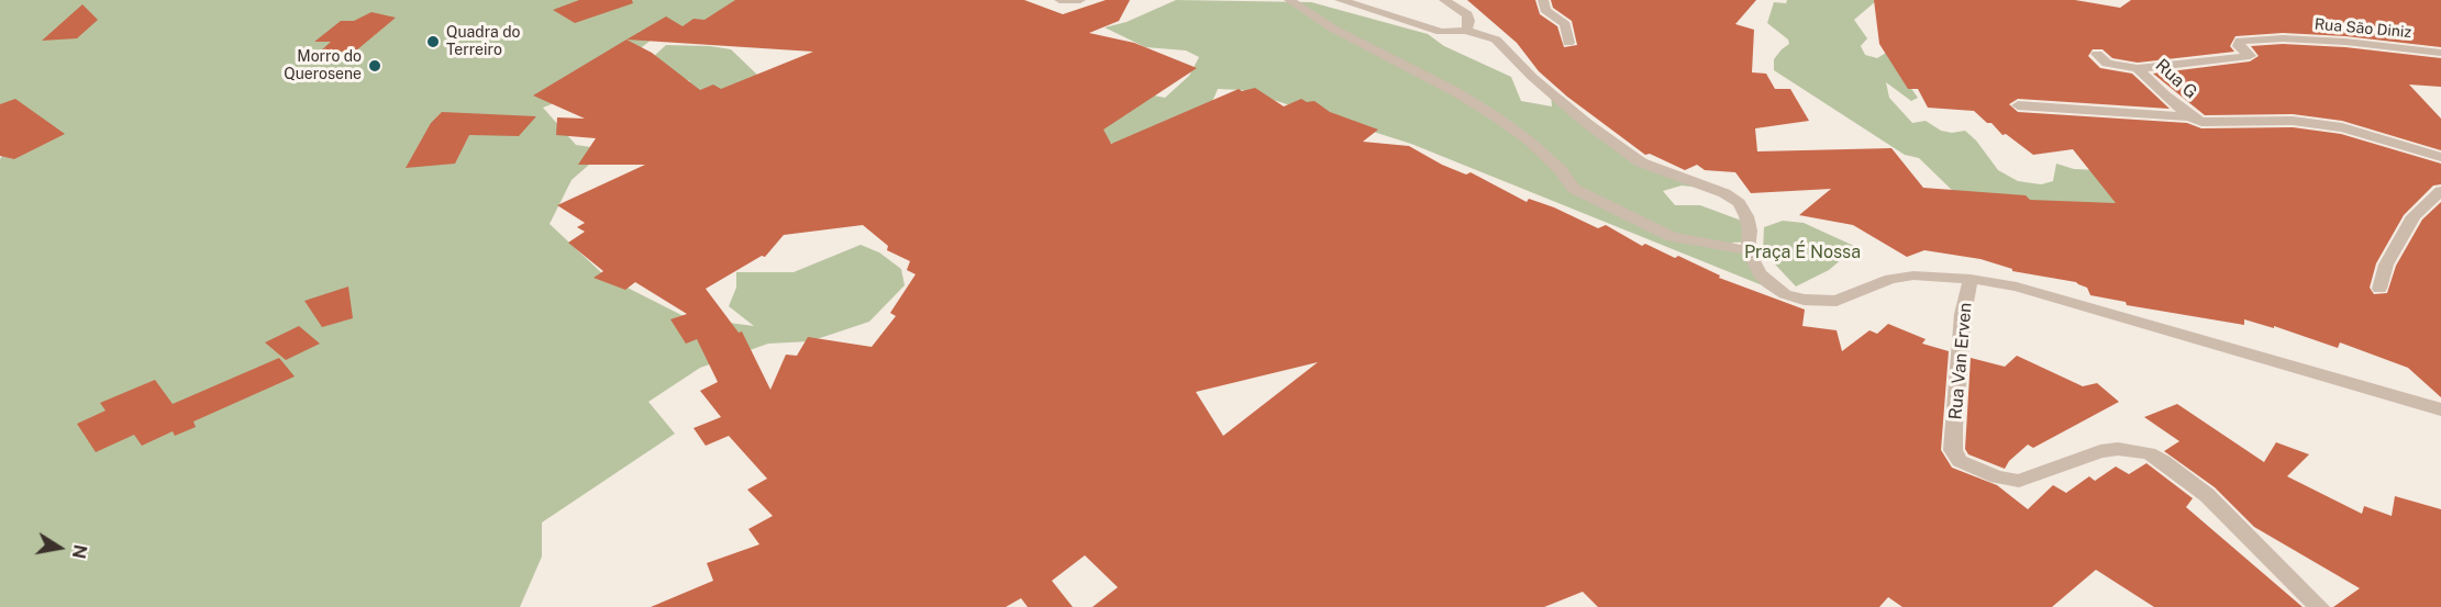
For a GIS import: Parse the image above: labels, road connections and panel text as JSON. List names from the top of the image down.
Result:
{
  "streets": {
    "street": ["Rua São Diniz", "Rua G", "Rua Van Erven"]
  },
  "crossings": [
    ["Rua São Diniz", "Rua G"]
  ],
  "parks": ["Praça É Nossa"],
  "places": ["Quadra do Terreiro", "Morro do Querosene"],
  "north": "right"
}
